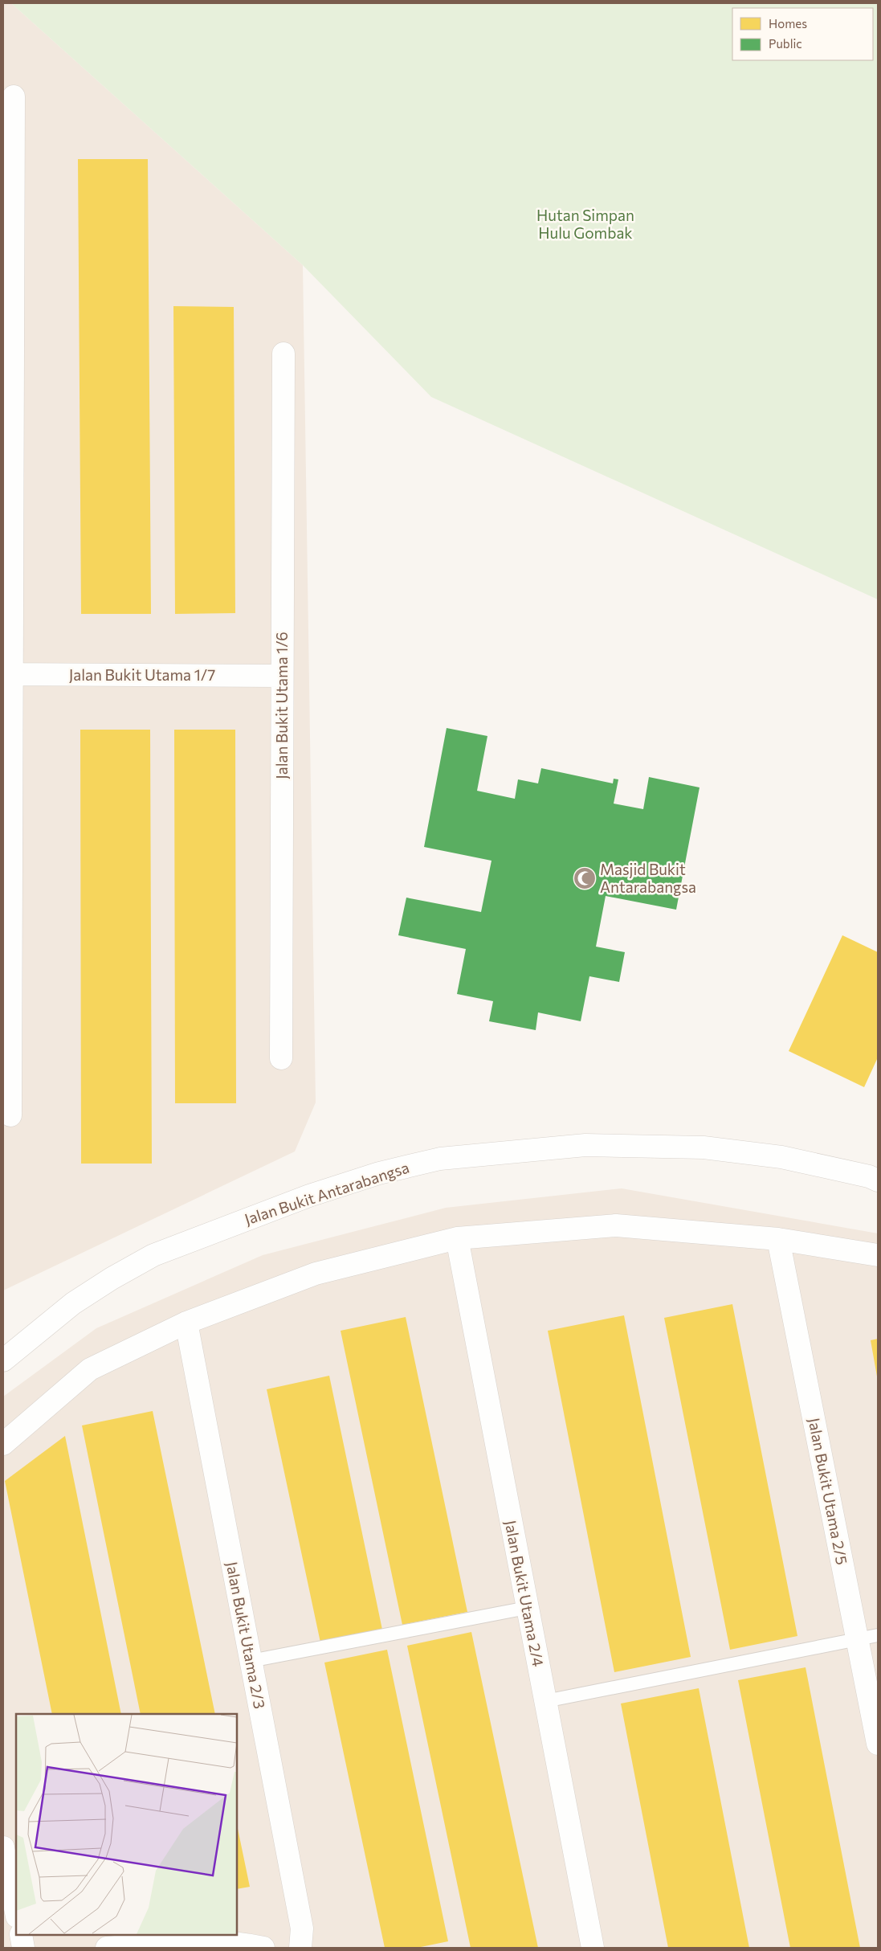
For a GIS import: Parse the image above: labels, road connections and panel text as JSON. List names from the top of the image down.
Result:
{
  "streets": {
    "street": [
      "Jalan Bukit Utama 1/7",
      "Jalan Bukit Utama 1/6",
      "Jalan Bukit Antarabangsa",
      "Jalan Bukit Utama 2/5",
      "Jalan Bukit Utama 2/4",
      "Jalan Bukit Utama 2/3"
    ]
  },
  "crossings": [
    ["Jalan Bukit Utama 1/7", "Jalan Bukit Utama 1/6"]
  ],
  "parks": ["Hutan Simpan Hulu Gombak"],
  "places": {
    "mosque": ["Masjid Bukit Antarabangsa"]
  },
  "legend": ["Homes", "Public"]
}
